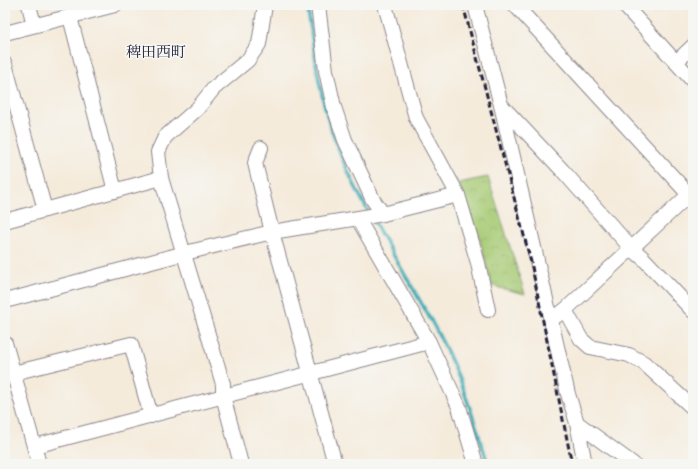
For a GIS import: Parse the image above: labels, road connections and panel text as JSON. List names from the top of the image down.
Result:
{
  "districts": ["稗田西町"]
}
